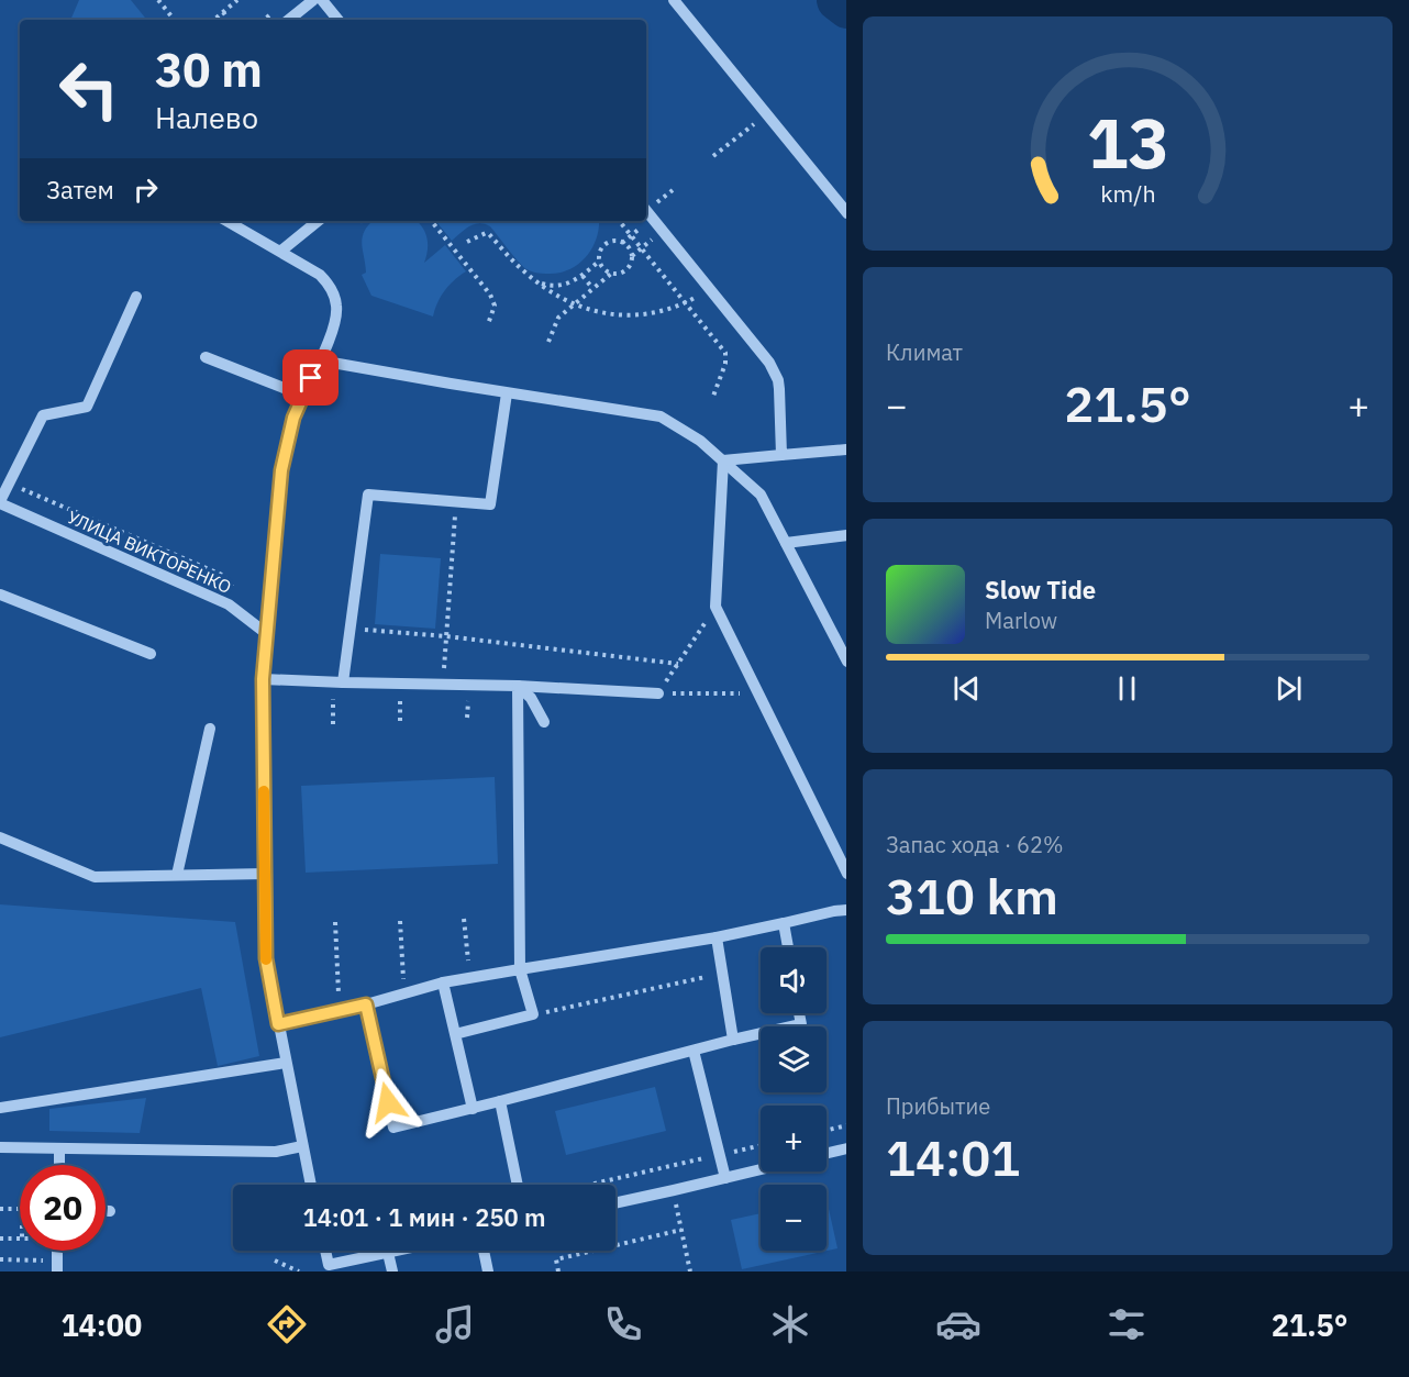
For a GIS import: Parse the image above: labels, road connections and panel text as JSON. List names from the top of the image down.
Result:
{
  "streets": {
    "street": ["УЛИЦА ВИКТОРЕНКО"]
  },
  "page": {
    "turn": ["30 m", "Налево"],
    "then": "Затем",
    "tile": [
      "Климат",
      ["Запас хода · 62%", "310 km"],
      ["Прибытие", "14:01"]
    ],
    "heat": ["−", "21.5°", "+"],
    "song": ["Slow Tide", "Marlow"],
    "map_buttons": ["+", "−"],
    "limit": "20",
    "trip": "14:01 · 1 мин · 250 m",
    "tabs": ["14:00", "21.5°"],
    "gauge": ["13", "km/h"]
  }
}
